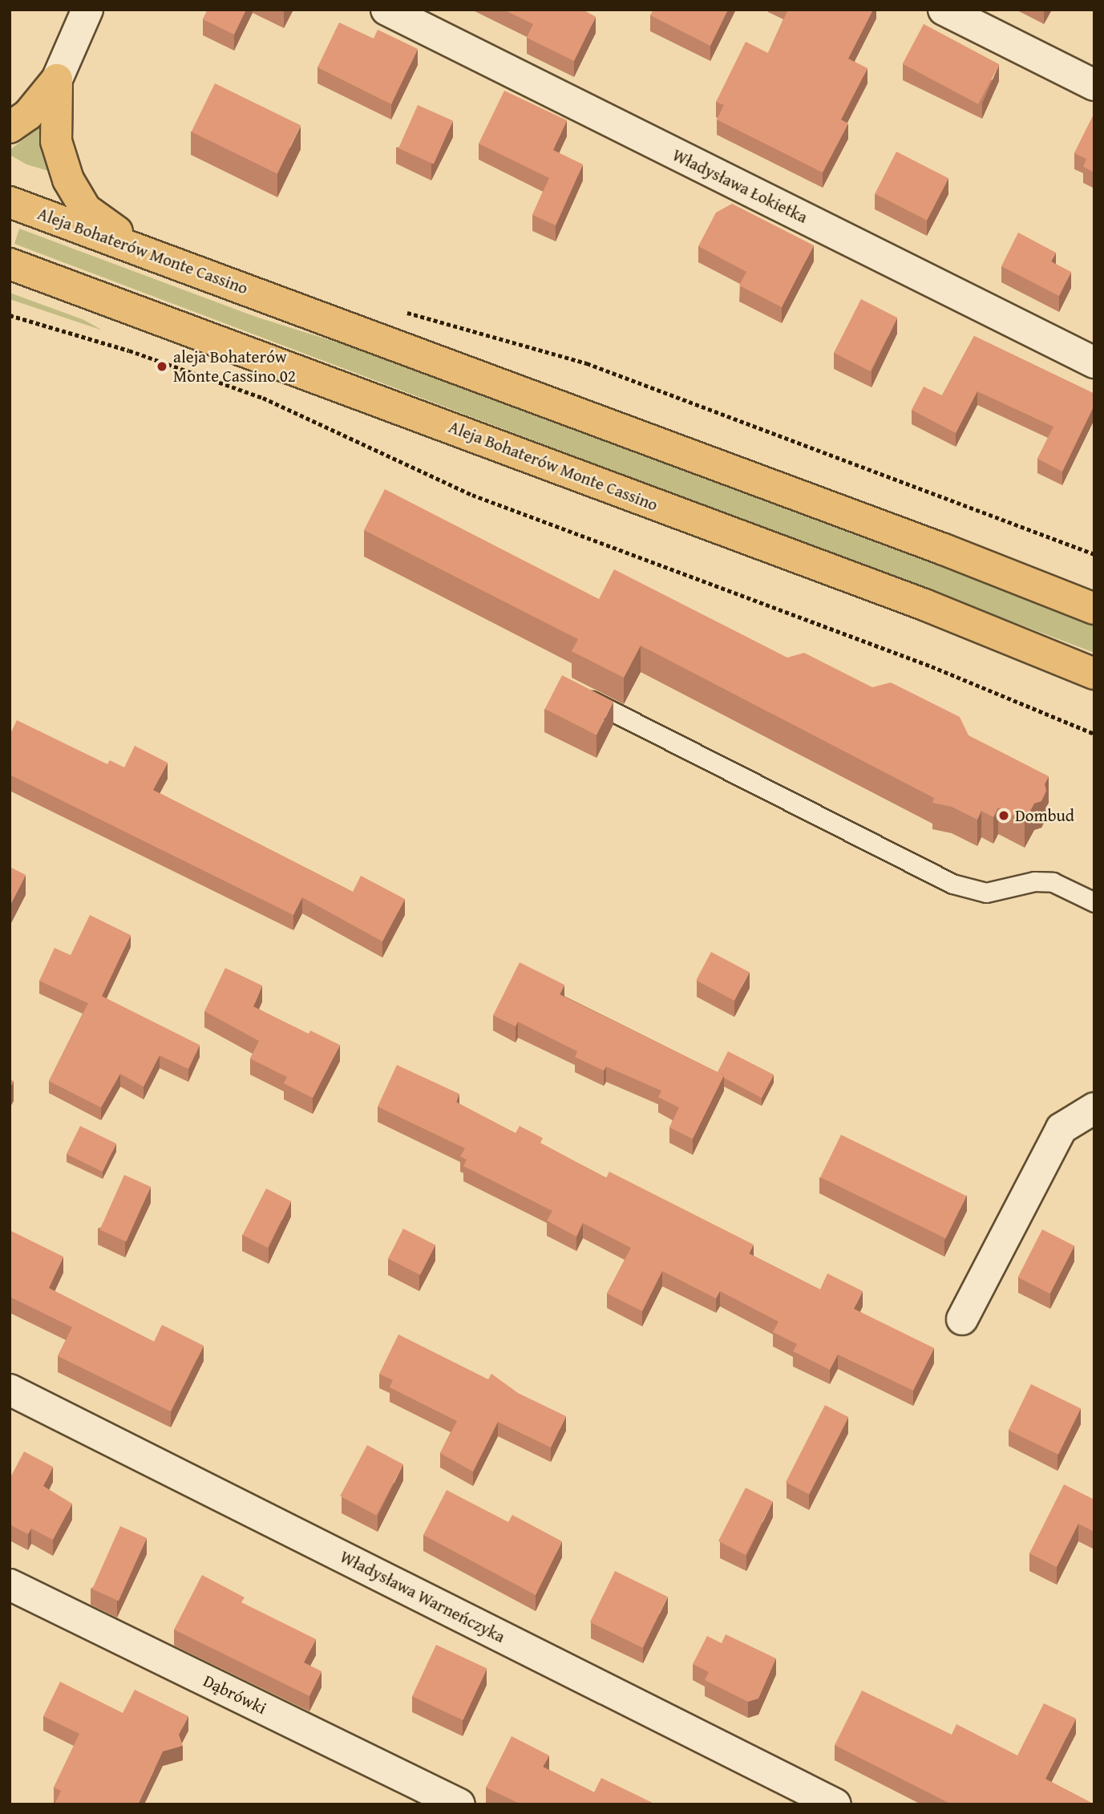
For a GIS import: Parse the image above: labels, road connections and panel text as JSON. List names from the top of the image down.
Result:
{
  "streets": {
    "main road": ["Aleja Bohaterów Monte Cassino"],
    "street": ["Władysława Łokietka", "Władysława Warneńczyka", "Dąbrówki"]
  },
  "places": ["aleja Bohaterów Monte Cassino 02", "Dombud"]
}
